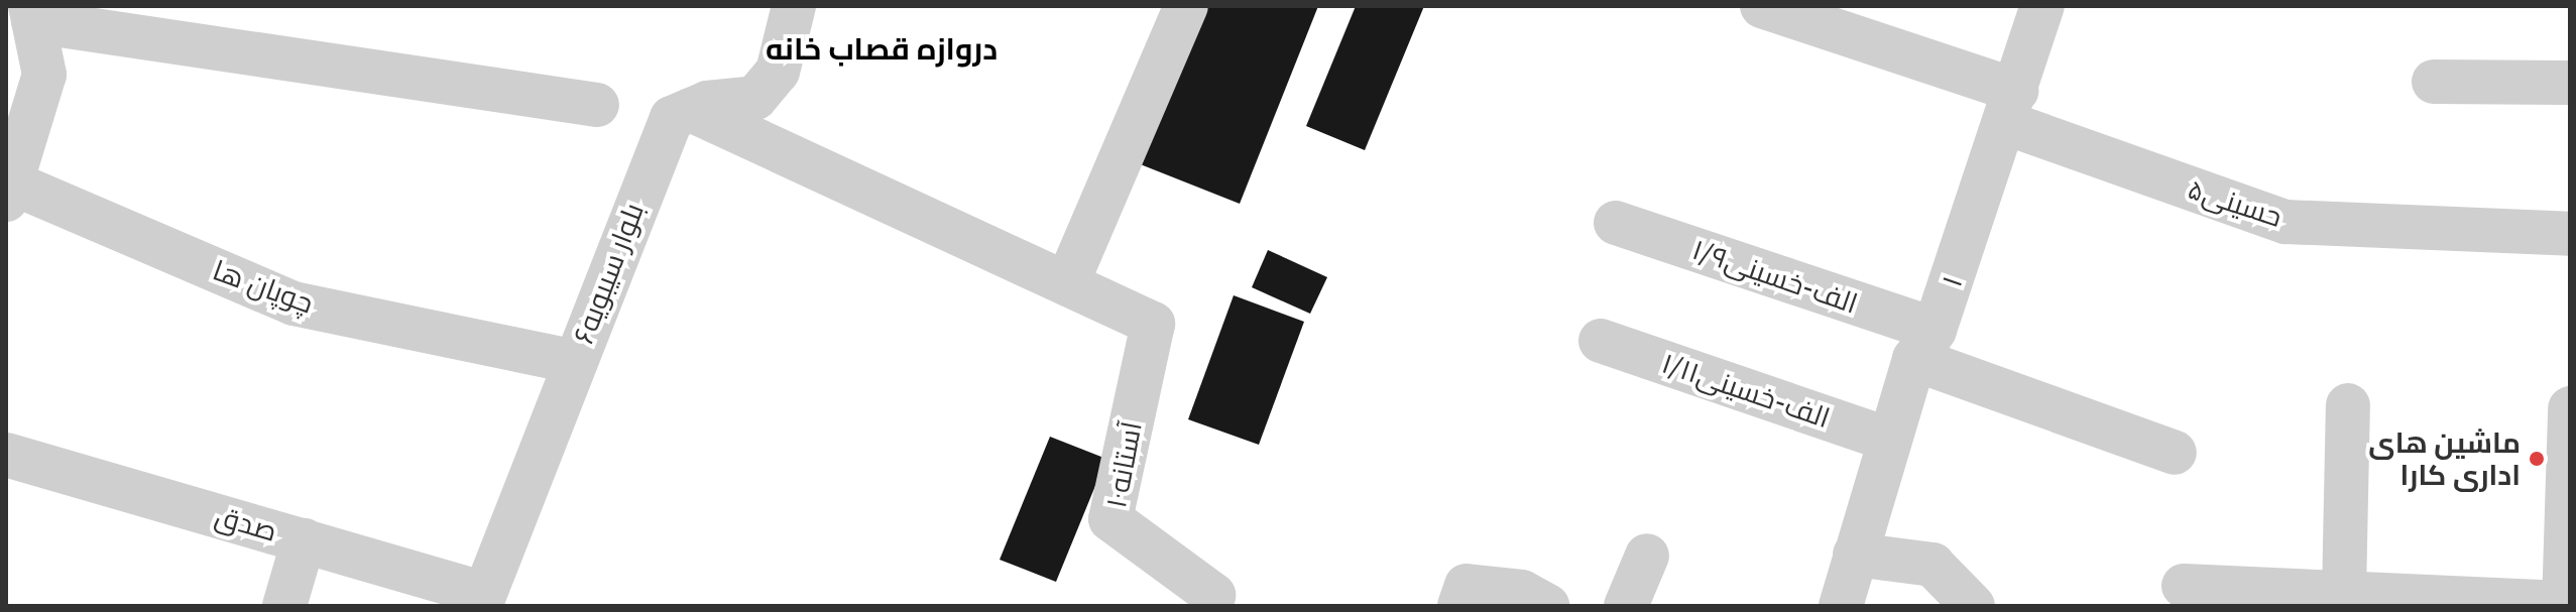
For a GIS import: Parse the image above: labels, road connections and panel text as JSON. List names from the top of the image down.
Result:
{
  "streets": {
    "street": [
      "حسینی۵",
      "۶بلوار سیبویه",
      "الف-خسینی۱/۹",
      "۱",
      "چوپان ها",
      "الف-خسینی۱/۱۱",
      "آستانه۱۰",
      "صدق"
    ]
  },
  "crossings": [
    ["حسینی۵", "۱"],
    ["۶بلوار سیبویه", "چوپان ها"],
    ["۶بلوار سیبویه", "صدق"],
    ["الف-خسینی۱/۹", "۱"],
    ["۱", "الف-خسینی۱/۱۱"]
  ],
  "districts": ["دروازه قصاب خانه"],
  "places": ["ماشین های اداری کارا"]
}
